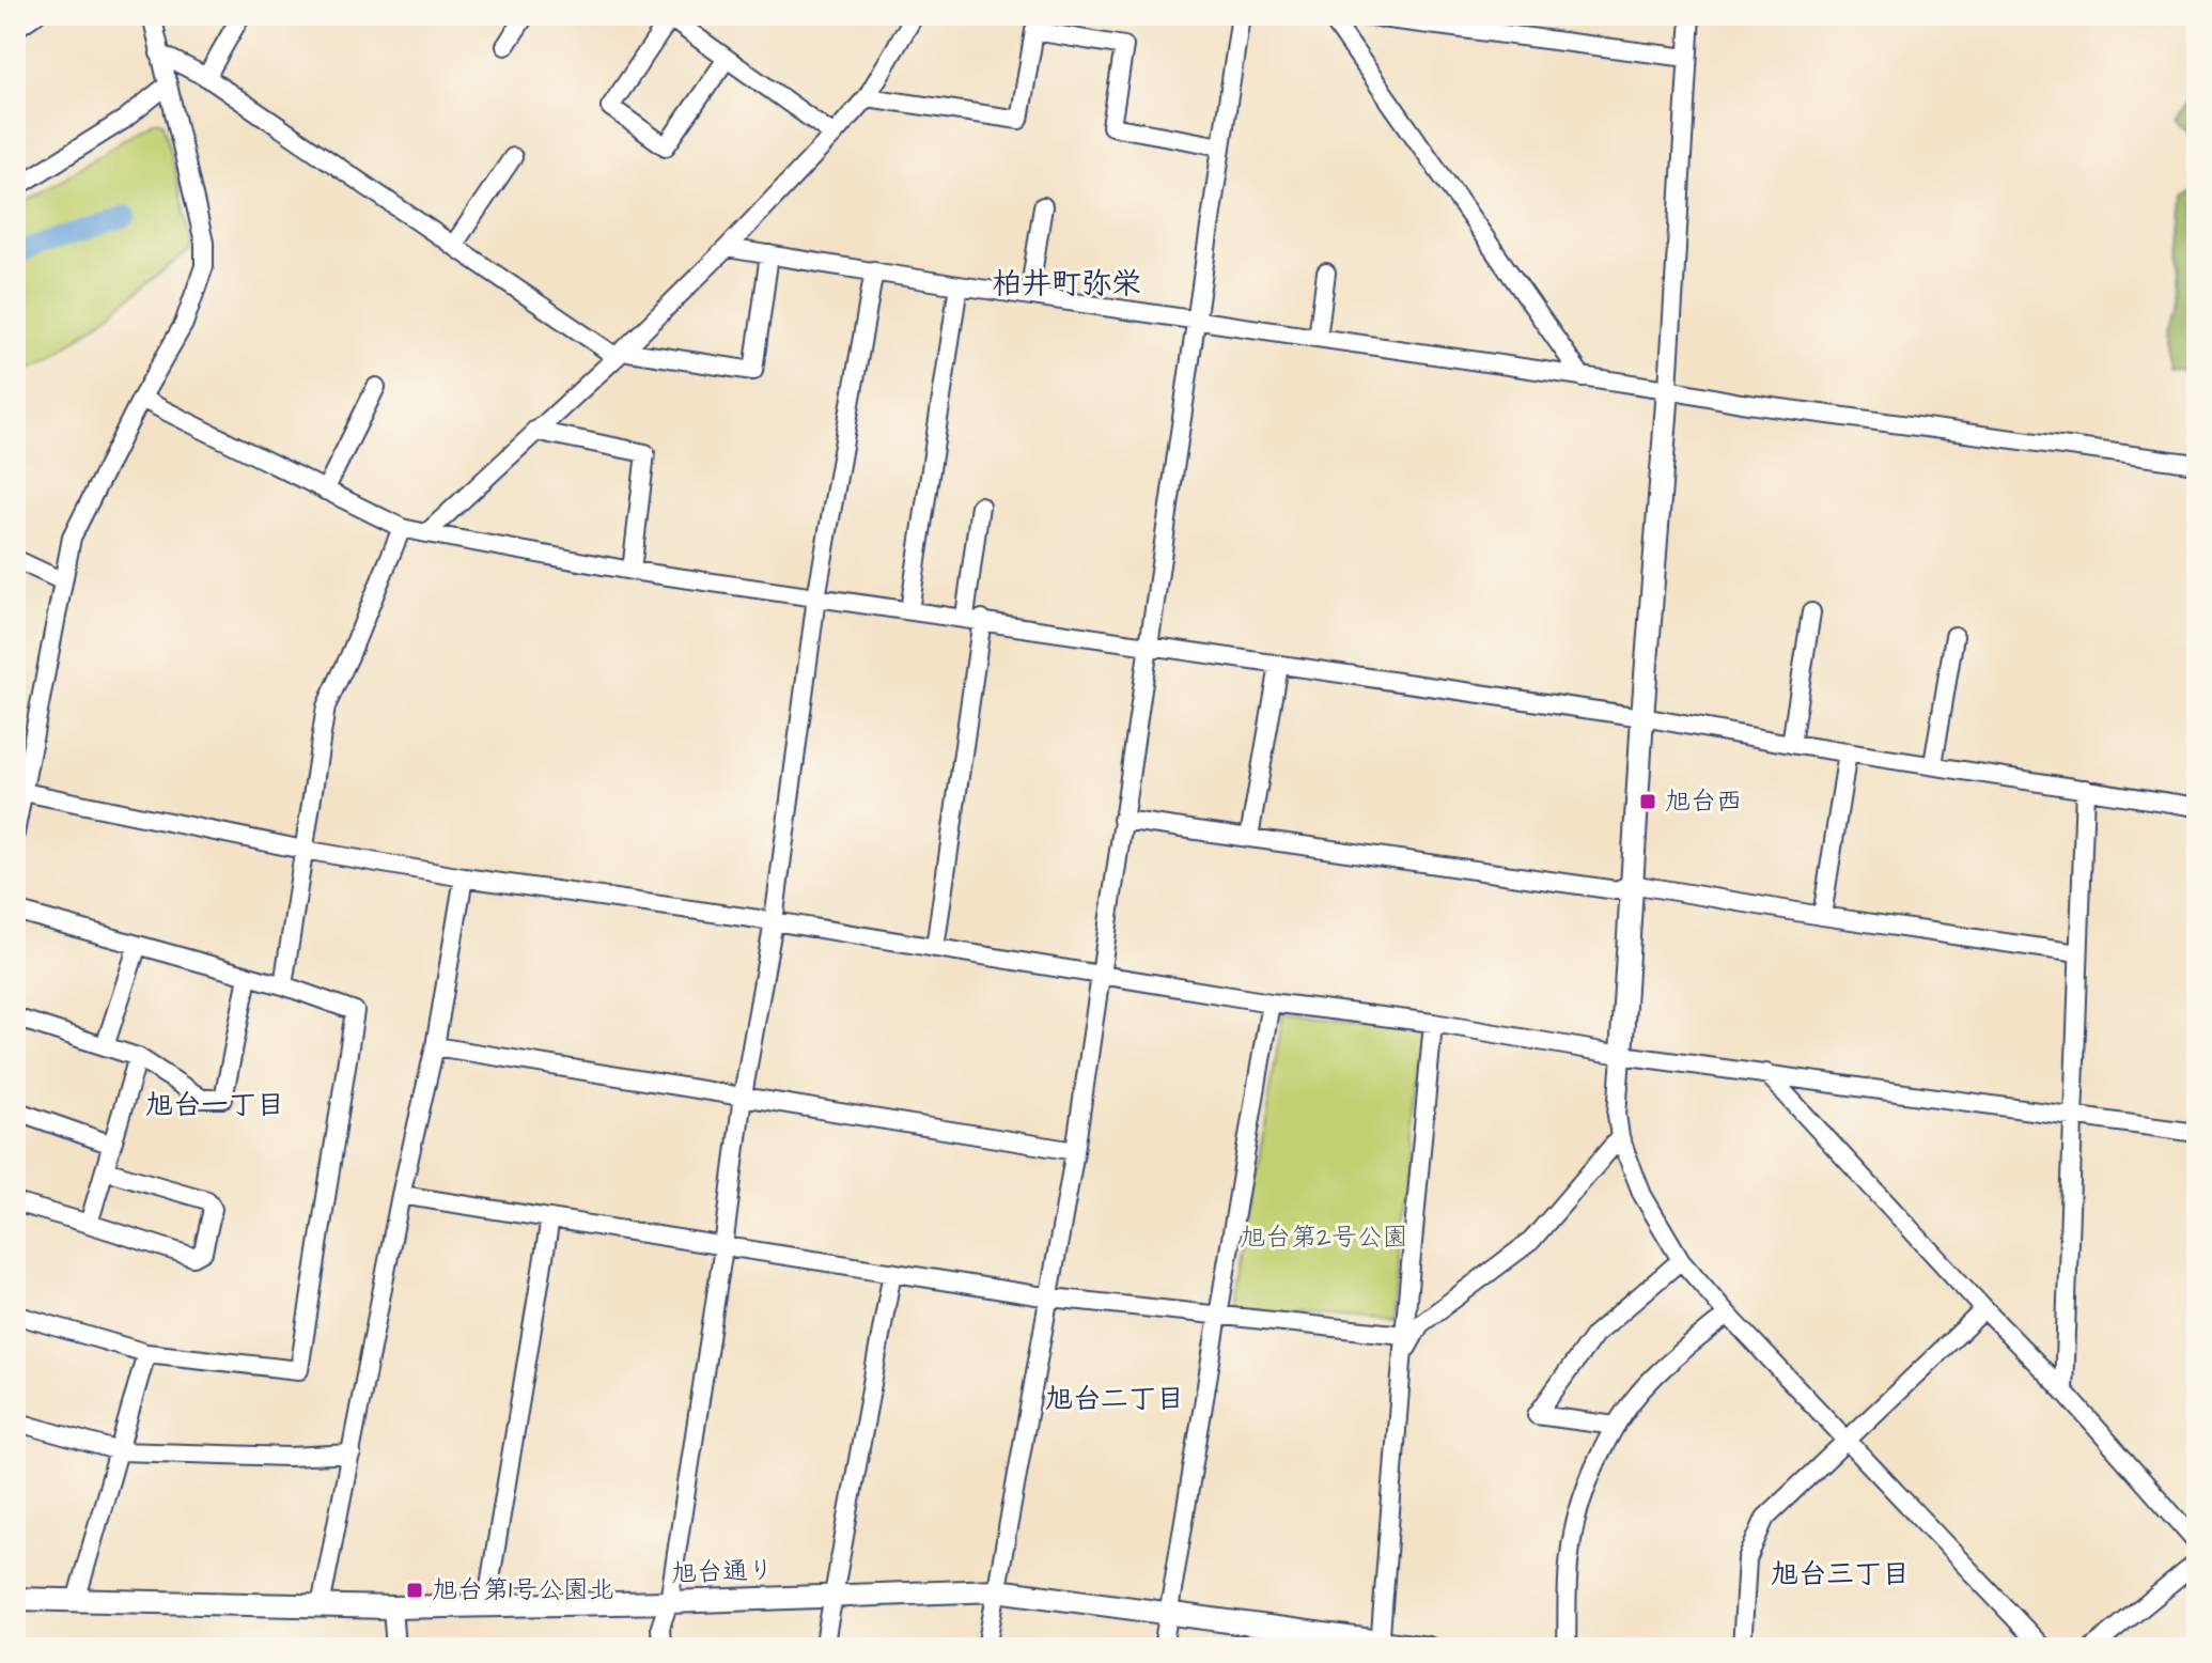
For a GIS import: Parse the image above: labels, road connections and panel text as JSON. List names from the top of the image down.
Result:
{
  "streets": {
    "street": ["旭台通り"]
  },
  "districts": [
    "柏井町弥栄",
    "旭台一丁目",
    "旭台二丁目",
    "旭台三丁目"
  ],
  "parks": ["旭台第2号公園"],
  "places": {
    "transit": ["旭台西", "旭台第1号公園北"]
  }
}
